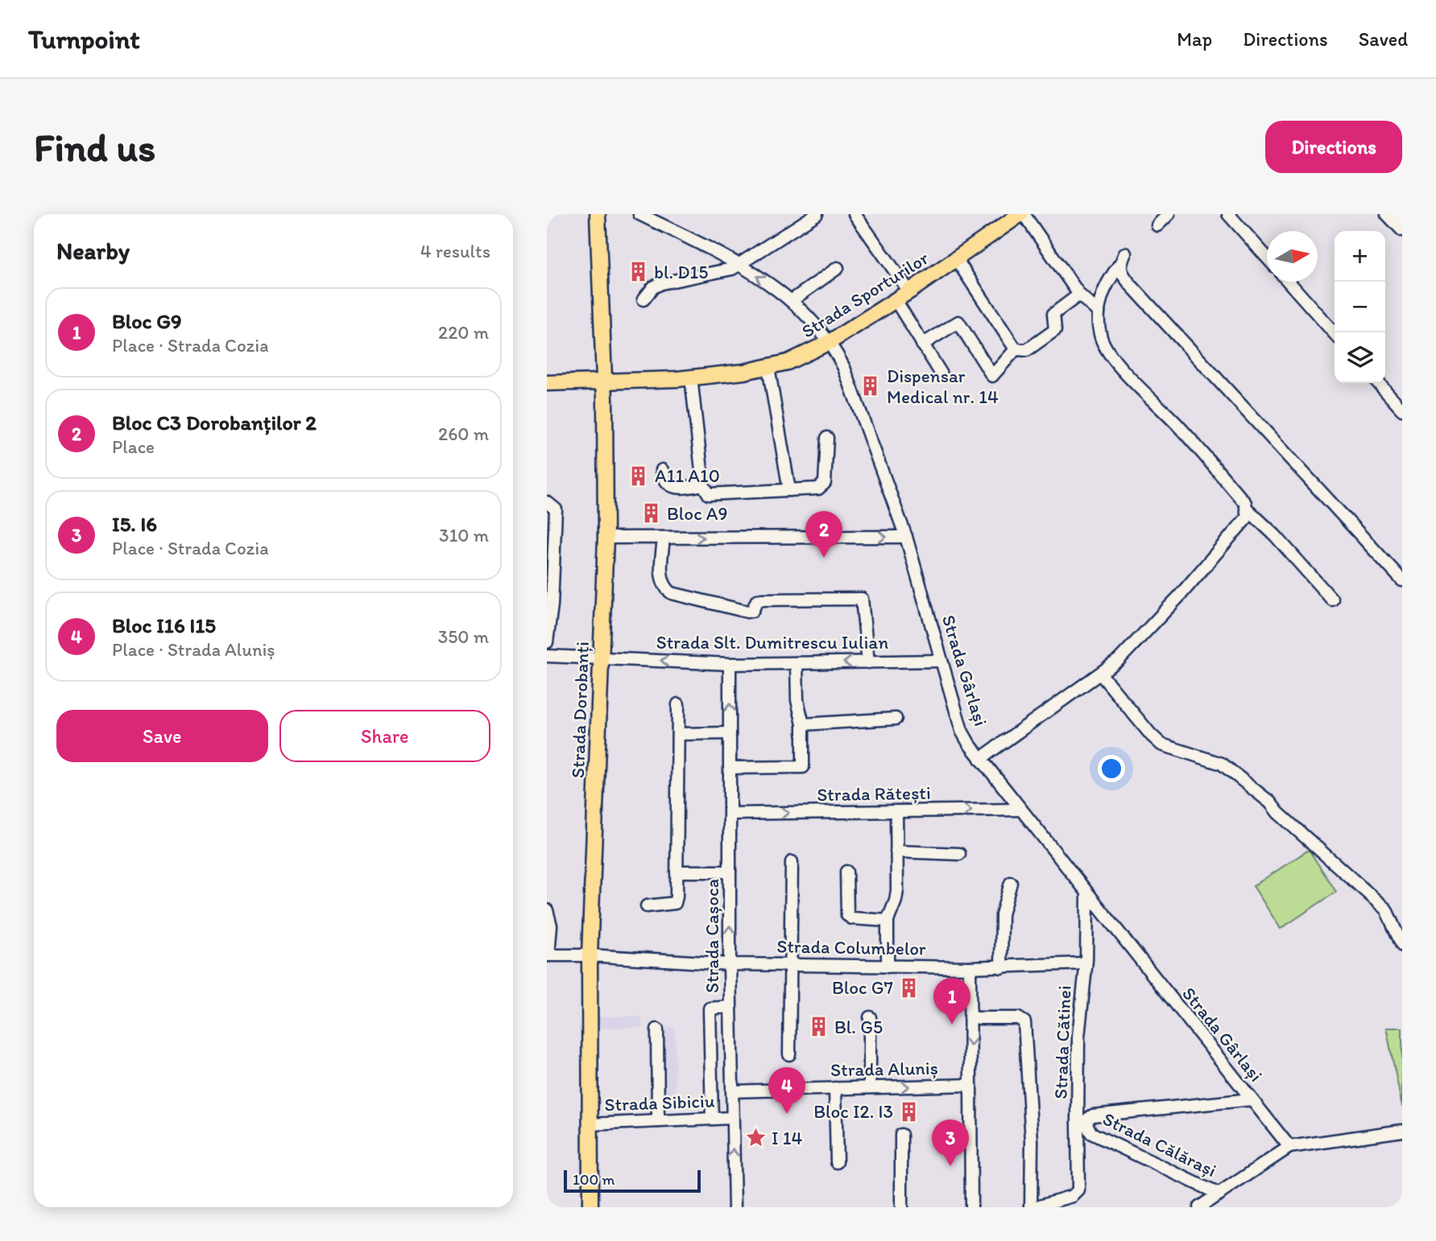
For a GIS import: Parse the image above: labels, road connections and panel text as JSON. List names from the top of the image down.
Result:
{
  "streets": {
    "main road": ["Strada Sporturilor", "Strada Dorobanți"],
    "street": [
      "Strada Slt. Dumitrescu Iulian",
      "Strada Gârlași",
      "Strada Rătești",
      "Strada Cașoca",
      "Strada Columbelor",
      "Strada Cătinei",
      "Strada Aluniș",
      "Strada Sibiciu",
      "Strada Călărași"
    ]
  },
  "crossings": [
    ["Strada Sporturilor", "Strada Gârlași"],
    ["Strada Sporturilor", "Strada Dorobanți"],
    ["Strada Slt. Dumitrescu Iulian", "Strada Gârlași"],
    ["Strada Slt. Dumitrescu Iulian", "Strada Dorobanți"],
    ["Strada Slt. Dumitrescu Iulian", "Strada Cașoca"],
    ["Strada Gârlași", "Strada Rătești"],
    ["Strada Dorobanți", "Strada Columbelor"],
    ["Strada Dorobanți", "Strada Sibiciu"],
    ["Strada Rătești", "Strada Cașoca"],
    ["Strada Cașoca", "Strada Columbelor"],
    ["Strada Cașoca", "Strada Aluniș"],
    ["Strada Cașoca", "Strada Sibiciu"],
    ["Strada Columbelor", "Strada Cătinei"],
    ["Strada Cătinei", "Strada Călărași"]
  ],
  "one_way": ["Strada Aluniș"],
  "places": {
    "building": [
      "bl. D15",
      "Dispensar Medical nr. 14",
      "A11 A10",
      "Bloc A9",
      "Bloc G7",
      "Bl. G5",
      "Bloc I2. I3"
    ],
    "place": ["I 14"]
  },
  "scale_bar": "100 m",
  "north": "right",
  "page": {
    "header": "Turnpoint",
    "nav": ["Map", "Directions", "Saved"],
    "buttons": [
      "Directions",
      ["Save", "Share"]
    ],
    "title": "Find us",
    "heading": ["Nearby", "4 results"],
    "map_buttons": ["+", "−"],
    "list": [
      {
        "mark": "1",
        "name": "Bloc G9",
        "note": "Place · Strada Cozia",
        "value": "220 m"
      },
      {
        "mark": "2",
        "name": "Bloc C3 Dorobanților 2",
        "note": "Place",
        "value": "260 m"
      },
      {
        "mark": "3",
        "name": "I5. I6",
        "note": "Place · Strada Cozia",
        "value": "310 m"
      },
      {
        "mark": "4",
        "name": "Bloc I16 I15",
        "note": "Place · Strada Aluniș",
        "value": "350 m"
      }
    ],
    "pins": [
      "2",
      "1",
      "4",
      "3"
    ],
    "scale": "100 m"
  }
}
